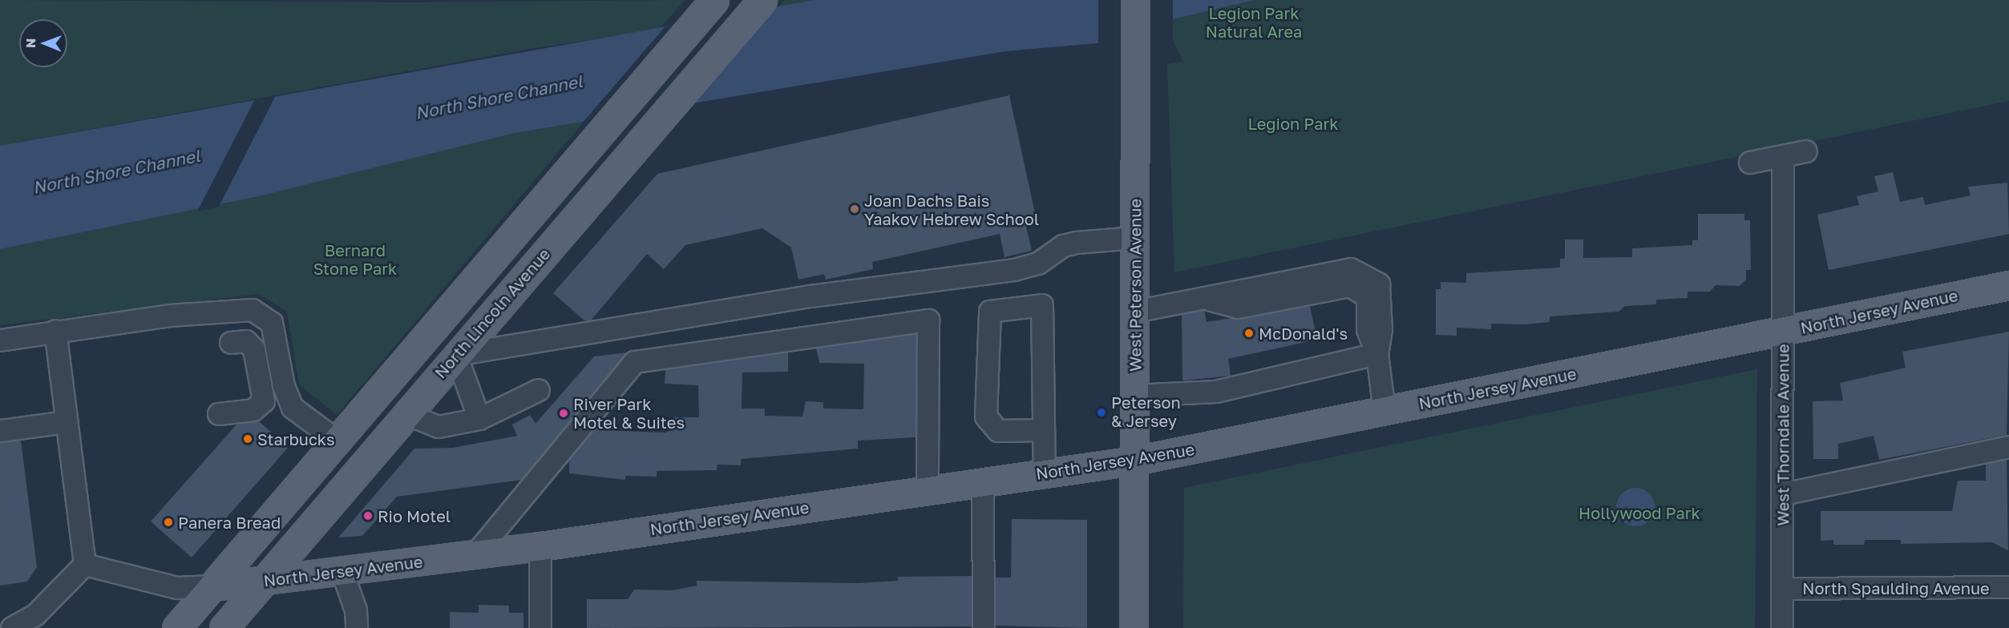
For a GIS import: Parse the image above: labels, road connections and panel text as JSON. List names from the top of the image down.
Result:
{
  "streets": {
    "main road": ["West Peterson Avenue", "North Jersey Avenue", "North Lincoln Avenue"],
    "street": ["West Thorndale Avenue", "North Spaulding Avenue"]
  },
  "crossings": [
    ["West Peterson Avenue", "North Jersey Avenue"],
    ["North Jersey Avenue", "North Lincoln Avenue"],
    ["North Jersey Avenue", "West Thorndale Avenue"],
    ["West Thorndale Avenue", "North Spaulding Avenue"]
  ],
  "water": ["North Shore Channel"],
  "parks": [
    "Legion Park Natural Area",
    "Legion Park",
    "Bernard Stone Park",
    "Hollywood Park"
  ],
  "places": [
    "Joan Dachs Bais Yaakov Hebrew School",
    "McDonald's",
    "Peterson & Jersey",
    "River Park Motel & Suites",
    "Starbucks",
    "Rio Motel",
    "Panera Bread"
  ],
  "north": "left"
}
